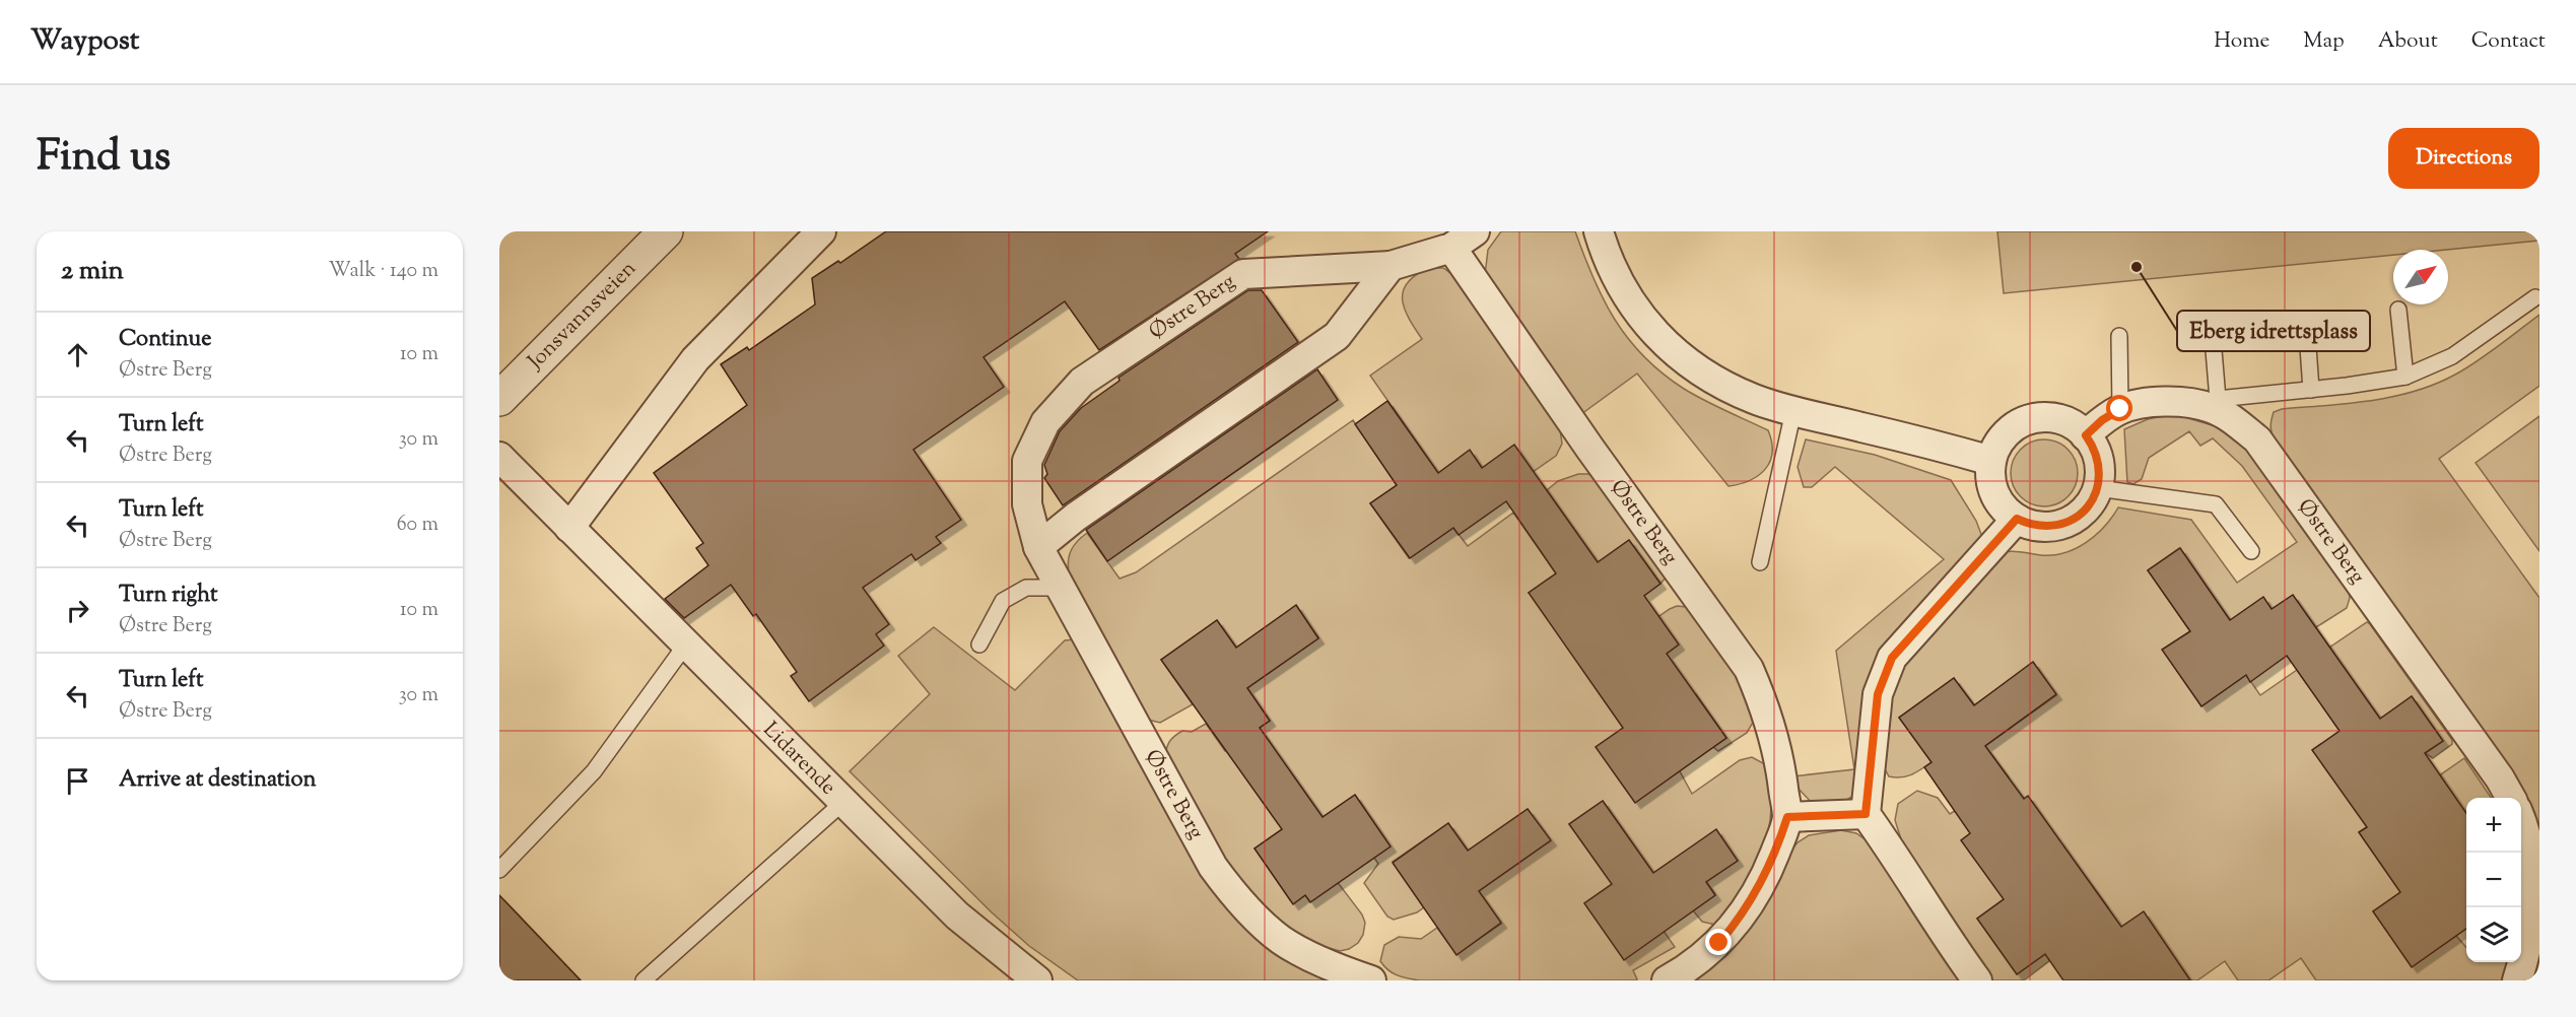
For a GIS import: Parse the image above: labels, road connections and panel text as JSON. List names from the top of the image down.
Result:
{
  "streets": {
    "street": ["Østre Berg", "Jonsvannsveien", "Lidarende"]
  },
  "places": ["Eberg idrettsplass"],
  "north": "top right",
  "page": {
    "header": "Waypost",
    "nav": [
      "Home",
      "Map",
      "About",
      "Contact"
    ],
    "title": "Find us",
    "buttons": "Directions",
    "heading": ["2 min", "Walk · 140 m"],
    "list": [
      ["Continue", "Østre Berg", "10 m"],
      ["Turn left", "Østre Berg", "30 m"],
      ["Turn left", "Østre Berg", "60 m"],
      ["Turn right", "Østre Berg", "10 m"],
      ["Turn left", "Østre Berg", "30 m"],
      "Arrive at destination"
    ],
    "map_buttons": ["+", "−"]
  }
}
